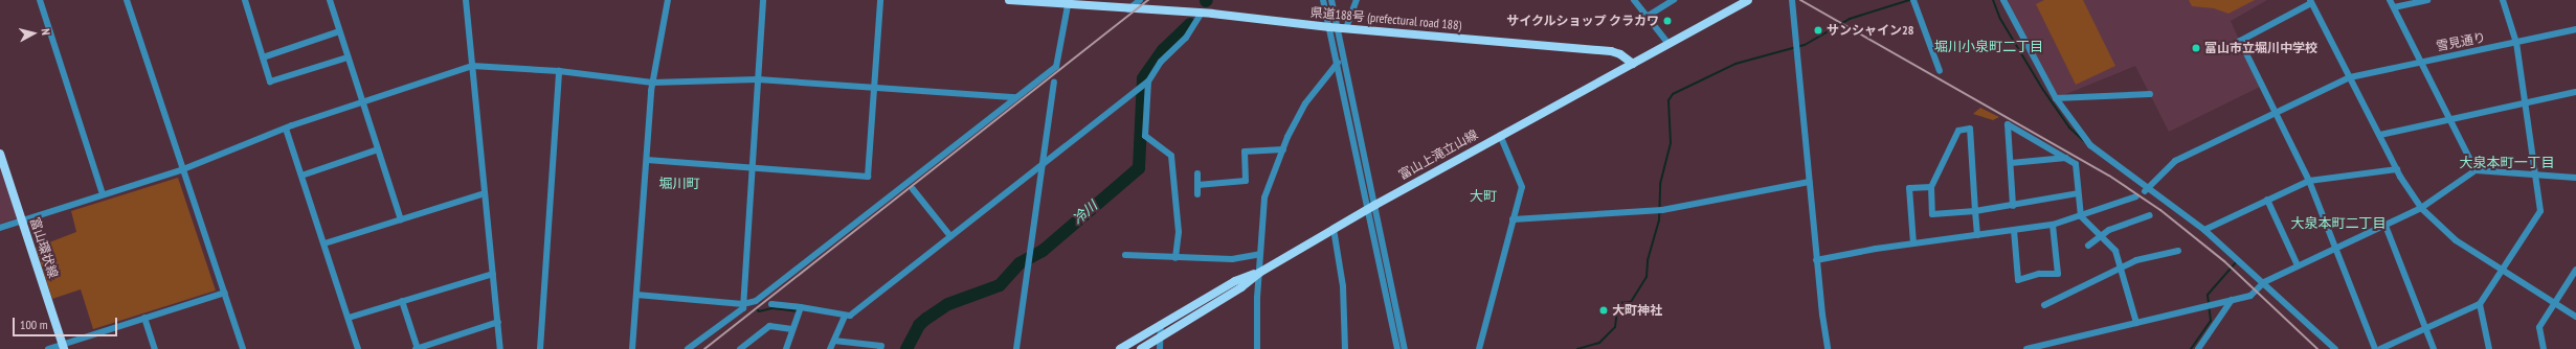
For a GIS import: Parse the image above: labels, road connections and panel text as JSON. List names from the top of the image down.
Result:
{
  "streets": {
    "main road": ["県道188号 (prefectural road 188)", "富山上滝立山線", "富山環状線"],
    "street": ["雪見通り"]
  },
  "crossings": [
    ["県道188号 (prefectural road 188)", "富山上滝立山線"]
  ],
  "districts": [
    "堀川小泉町二丁目",
    "大泉本町一丁目",
    "堀川町",
    "大町",
    "大泉本町二丁目"
  ],
  "water": ["冷川"],
  "places": [
    "サイクルショップ クラカワ",
    "サンシャイン28",
    "富山市立堀川中学校",
    "大町神社"
  ],
  "scale_bar": "100 m",
  "north": "right"
}
